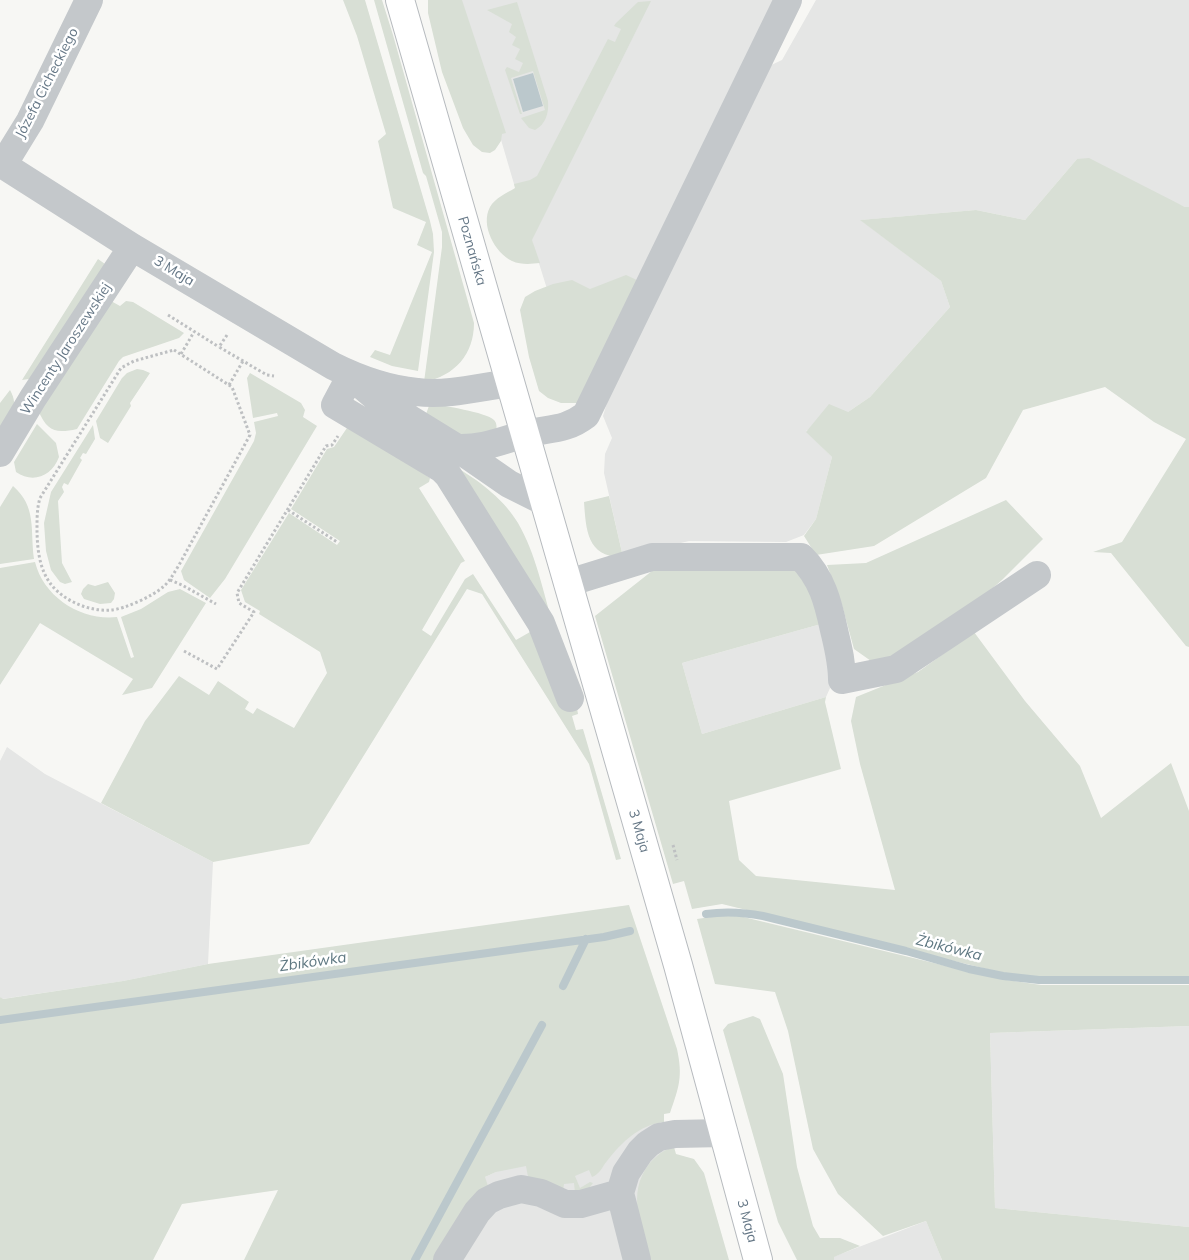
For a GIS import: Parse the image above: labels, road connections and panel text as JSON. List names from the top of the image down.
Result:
{
  "streets": {
    "main road": ["Poznańska", "3 Maja"],
    "street": ["Józefa Cicheckiego", "Wincenty Jaroszewskiej"]
  },
  "crossings": [
    ["Józefa Cicheckiego", "3 Maja"],
    ["Poznańska", "3 Maja"],
    ["3 Maja", "Wincenty Jaroszewskiej"]
  ],
  "water": ["Żbikówka"]
}
